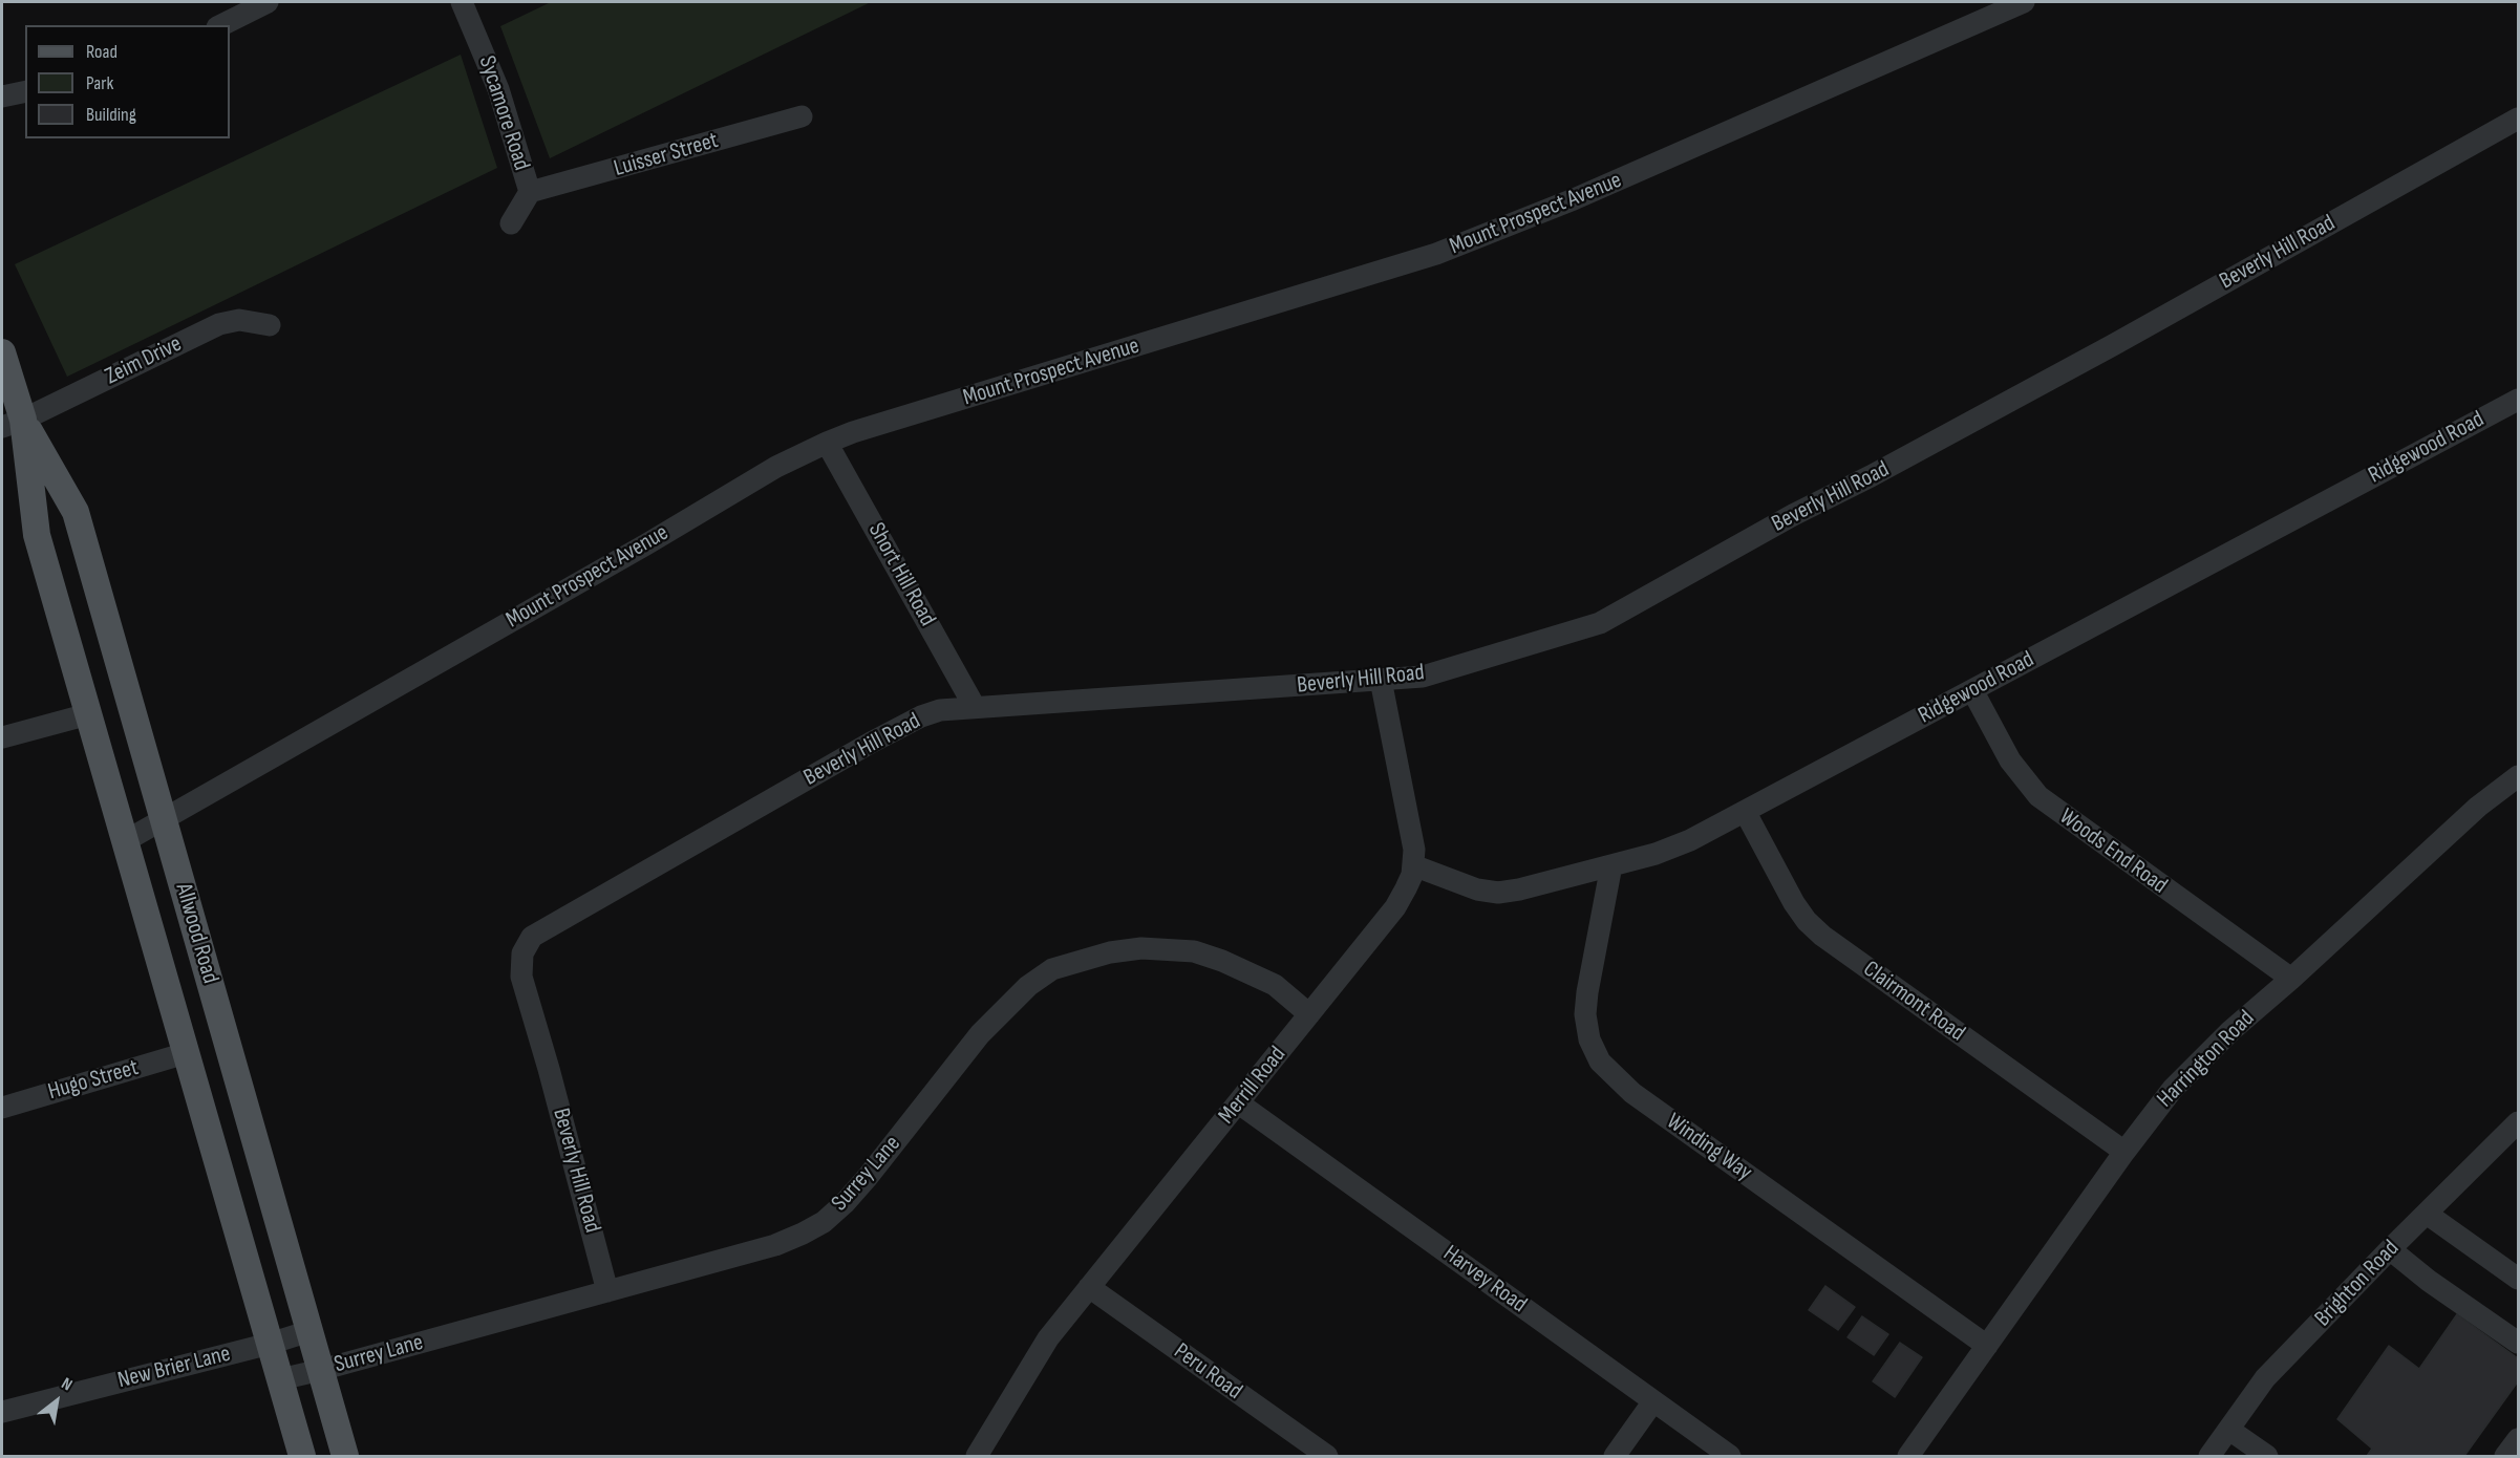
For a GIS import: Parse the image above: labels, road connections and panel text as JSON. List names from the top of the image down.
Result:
{
  "streets": {
    "main road": ["Allwood Road"],
    "street": [
      "Sycamore Road",
      "Luisser Street",
      "Mount Prospect Avenue",
      "Beverly Hill Road",
      "Zeim Drive",
      "Ridgewood Road",
      "Short Hill Road",
      "Woods End Road",
      "Clairmont Road",
      "Harrington Road",
      "Hugo Street",
      "Merrill Road",
      "Winding Way",
      "Surrey Lane",
      "Harvey Road",
      "Brighton Road",
      "New Brier Lane",
      "Peru Road"
    ]
  },
  "crossings": [
    ["Sycamore Road", "Luisser Street"],
    ["Mount Prospect Avenue", "Short Hill Road"],
    ["Mount Prospect Avenue", "Allwood Road"],
    ["Beverly Hill Road", "Short Hill Road"],
    ["Beverly Hill Road", "Merrill Road"],
    ["Beverly Hill Road", "Surrey Lane"],
    ["Zeim Drive", "Allwood Road"],
    ["Ridgewood Road", "Woods End Road"],
    ["Ridgewood Road", "Clairmont Road"],
    ["Ridgewood Road", "Merrill Road"],
    ["Ridgewood Road", "Winding Way"],
    ["Woods End Road", "Harrington Road"],
    ["Allwood Road", "Hugo Street"],
    ["Allwood Road", "Surrey Lane"],
    ["Allwood Road", "New Brier Lane"],
    ["Clairmont Road", "Harrington Road"],
    ["Harrington Road", "Winding Way"],
    ["Merrill Road", "Surrey Lane"],
    ["Merrill Road", "Harvey Road"],
    ["Merrill Road", "Peru Road"]
  ],
  "legend": ["Road", "Park", "Building"],
  "north": "top right"
}
